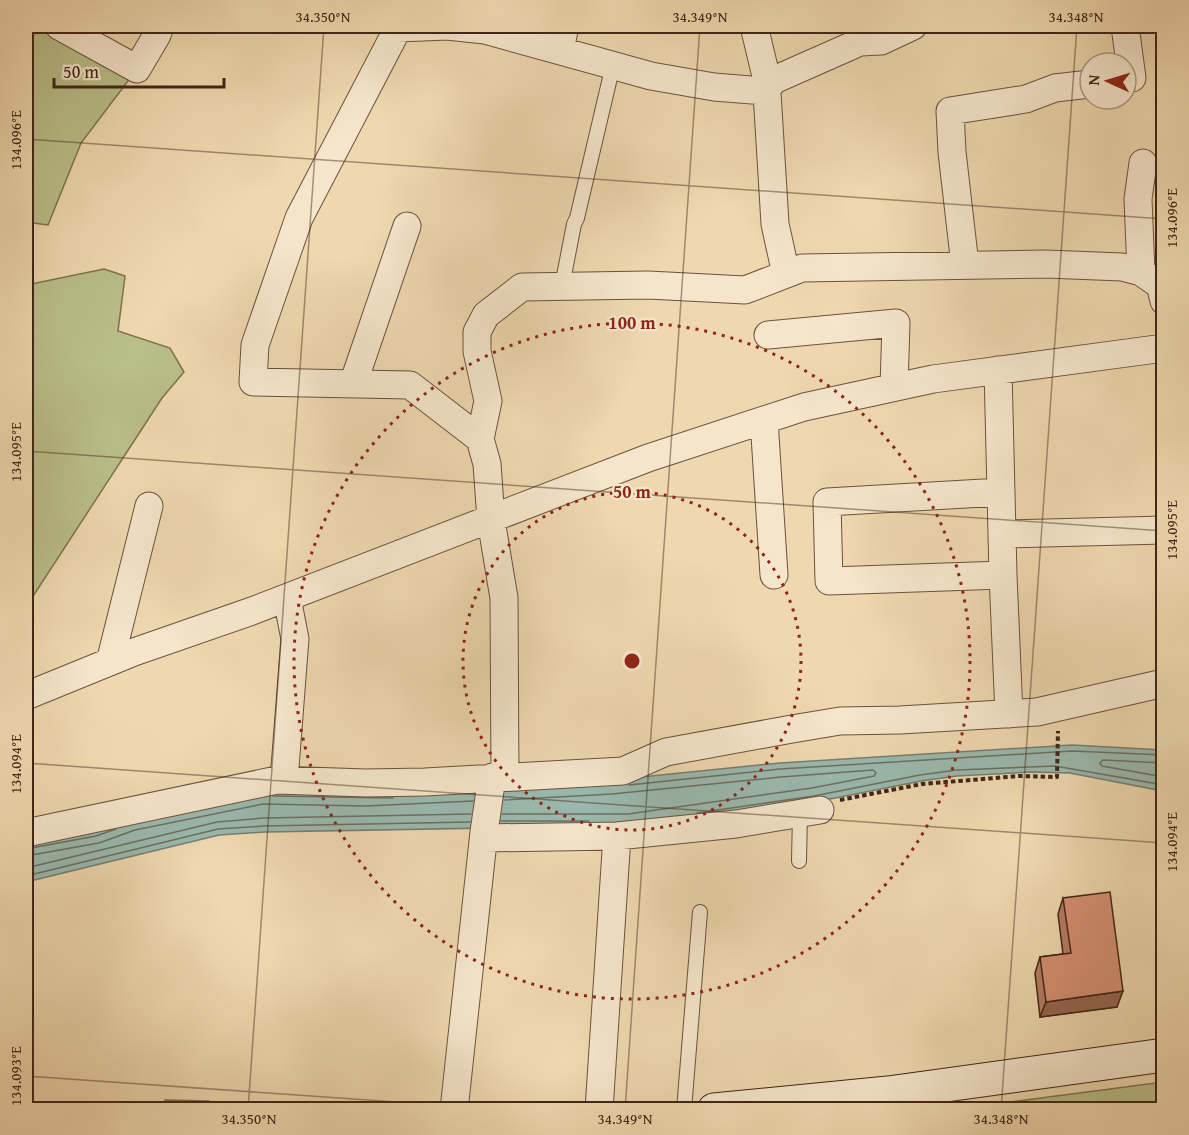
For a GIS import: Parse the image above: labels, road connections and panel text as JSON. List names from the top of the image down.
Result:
{
  "scale_bar": "50 m",
  "north": "left",
  "coordinates": [
    "34.350°N",
    "34.349°N",
    "34.348°N",
    "134.096°E",
    "134.095°E",
    "134.094°E",
    "134.093°E"
  ],
  "rings": ["100 m", "50 m"]
}
